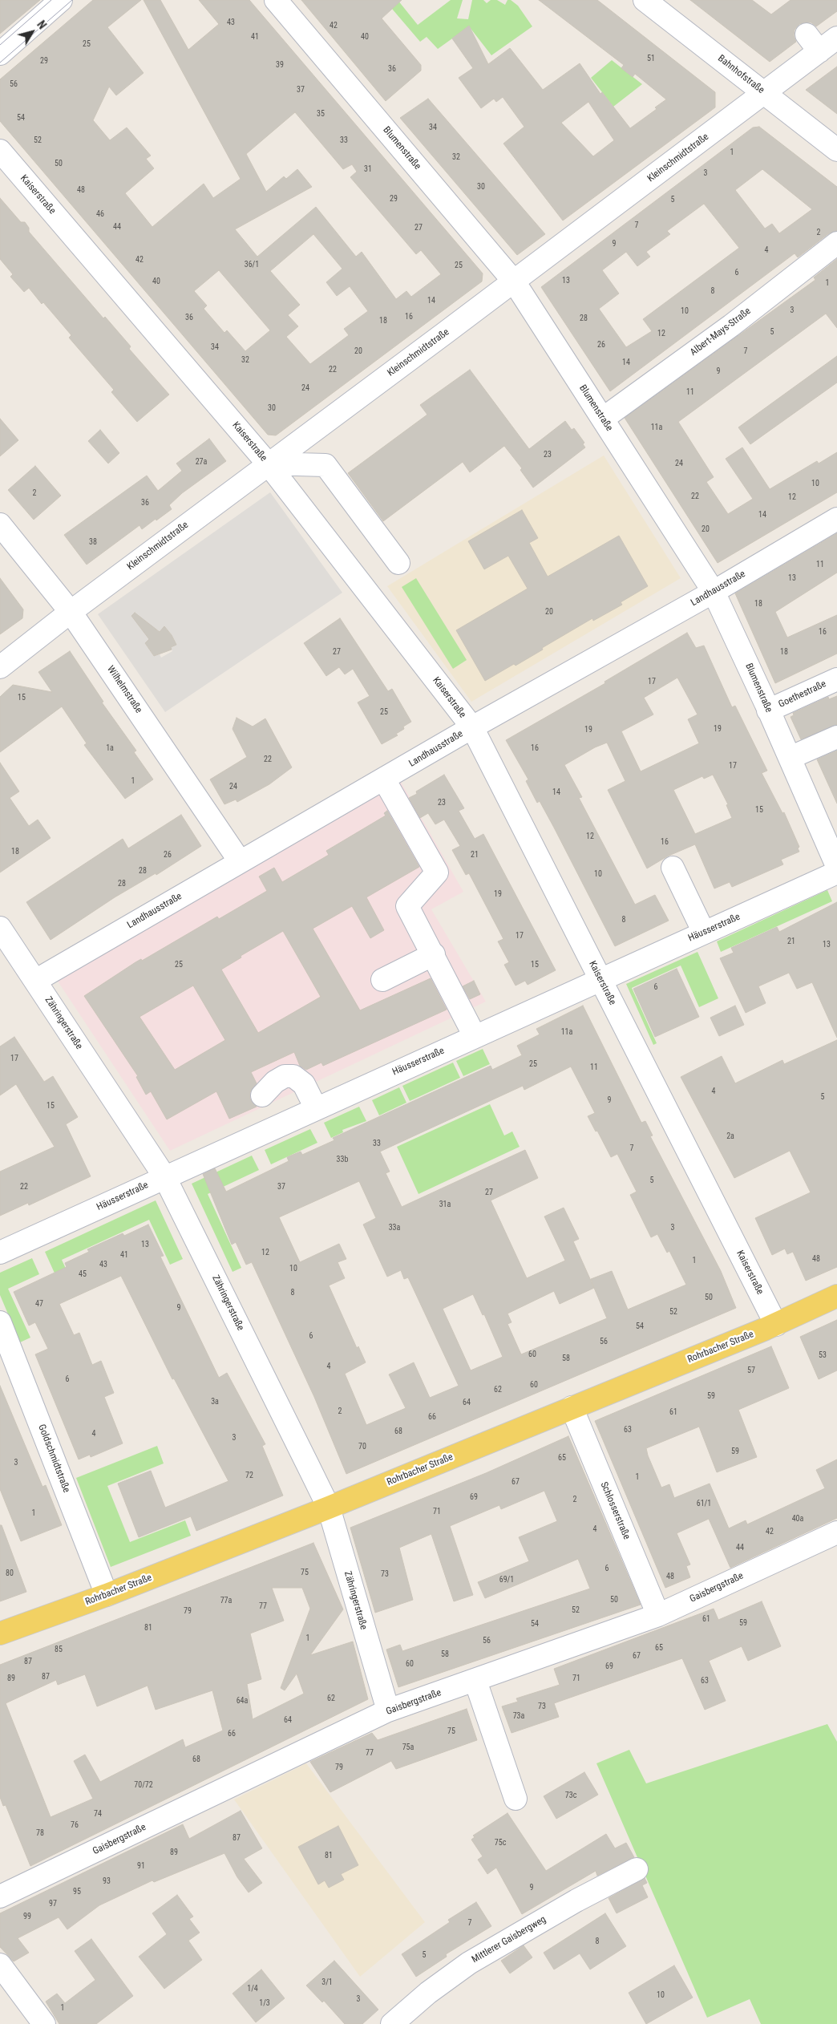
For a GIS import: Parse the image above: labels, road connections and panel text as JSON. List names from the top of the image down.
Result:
{
  "streets": {
    "main road": ["Rohrbacher Straße"],
    "street": [
      "Bahnhofstraße",
      "Blumenstraße",
      "Kleinschmidtstraße",
      "Kaiserstraße",
      "Albert-Mays-Straße",
      "Landhausstraße",
      "Wilhelmstraße",
      "Goethestraße",
      "Häusserstraße",
      "Zähringerstraße",
      "Goldschmidtstraße",
      "Schlosserstraße",
      "Gaisbergstraße",
      "Mittlerer Gaisbergweg"
    ]
  },
  "crossings": [
    ["Bahnhofstraße", "Kleinschmidtstraße"],
    ["Blumenstraße", "Kleinschmidtstraße"],
    ["Blumenstraße", "Albert-Mays-Straße"],
    ["Blumenstraße", "Landhausstraße"],
    ["Blumenstraße", "Goethestraße"],
    ["Kleinschmidtstraße", "Kaiserstraße"],
    ["Kleinschmidtstraße", "Wilhelmstraße"],
    ["Kaiserstraße", "Landhausstraße"],
    ["Kaiserstraße", "Häusserstraße"],
    ["Kaiserstraße", "Rohrbacher Straße"],
    ["Landhausstraße", "Wilhelmstraße"],
    ["Landhausstraße", "Zähringerstraße"],
    ["Häusserstraße", "Zähringerstraße"],
    ["Zähringerstraße", "Rohrbacher Straße"],
    ["Zähringerstraße", "Gaisbergstraße"],
    ["Rohrbacher Straße", "Goldschmidtstraße"],
    ["Rohrbacher Straße", "Schlosserstraße"],
    ["Schlosserstraße", "Gaisbergstraße"]
  ],
  "house_numbers": [
    "43",
    "42",
    "41",
    "40",
    "25",
    "51",
    "29",
    "39",
    "36",
    "56",
    "37",
    "35",
    "54",
    "34",
    "52",
    "33",
    "1",
    "32",
    "50",
    "31",
    "3",
    "30",
    "48",
    "29",
    "5",
    "46",
    "7",
    "44",
    "27",
    "2",
    "9",
    "4",
    "42",
    "36/1",
    "25",
    "6",
    "13",
    "40",
    "1",
    "8",
    "14",
    "3",
    "10",
    "16",
    "36",
    "28",
    "18",
    "5",
    "12",
    "26",
    "34",
    "20",
    "7",
    "32",
    "14",
    "22",
    "9",
    "24",
    "11",
    "30",
    "11a",
    "23",
    "27a",
    "24",
    "10",
    "2",
    "22",
    "12",
    "36",
    "14",
    "20",
    "38",
    "11",
    "13",
    "18",
    "20",
    "16",
    "27",
    "18",
    "17",
    "15",
    "25",
    "19",
    "19",
    "1a",
    "16",
    "22",
    "17",
    "1",
    "24",
    "14",
    "23",
    "15",
    "12",
    "16",
    "18",
    "26",
    "21",
    "28",
    "10",
    "28",
    "19",
    "8",
    "17",
    "21",
    "13",
    "25",
    "15",
    "6",
    "11a",
    "17",
    "25",
    "11",
    "4",
    "5",
    "9",
    "15",
    "2a",
    "33",
    "7",
    "33b",
    "5",
    "22",
    "37",
    "27",
    "31a",
    "33a",
    "3",
    "13",
    "12",
    "41",
    "48",
    "1",
    "43",
    "10",
    "45",
    "8",
    "50",
    "47",
    "9",
    "52",
    "54",
    "6",
    "56",
    "60",
    "53",
    "58",
    "4",
    "57",
    "6",
    "60",
    "62",
    "59",
    "3a",
    "64",
    "2",
    "61",
    "66",
    "63",
    "68",
    "4",
    "3",
    "70",
    "59",
    "65",
    "3",
    "72",
    "1",
    "67",
    "69",
    "2",
    "61/1",
    "71",
    "1",
    "40a",
    "4",
    "42",
    "44",
    "6",
    "75",
    "80",
    "73",
    "48",
    "69/1",
    "50",
    "77a",
    "77",
    "52",
    "79",
    "61",
    "59",
    "54",
    "81",
    "1",
    "56",
    "65",
    "85",
    "58",
    "67",
    "87",
    "60",
    "69",
    "87",
    "89",
    "71",
    "63",
    "62",
    "64a",
    "73",
    "73a",
    "64",
    "75",
    "66",
    "75a",
    "77",
    "68",
    "79",
    "70/72",
    "73c",
    "74",
    "76",
    "78",
    "87",
    "75c",
    "89",
    "81",
    "91",
    "93",
    "9",
    "95",
    "97",
    "99",
    "7",
    "8",
    "5",
    "3/1",
    "1/4",
    "10",
    "3",
    "1/3",
    "1"
  ],
  "north": "top right"
}
